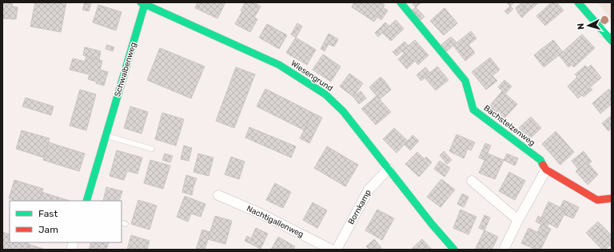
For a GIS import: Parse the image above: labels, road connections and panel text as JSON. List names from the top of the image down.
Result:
{
  "streets": {
    "street": [
      "Schwalbenweg",
      "Wiesengrund",
      "Bachstelzenweg",
      "Bornkamp",
      "Nachtigallenweg"
    ]
  },
  "crossings": [
    ["Schwalbenweg", "Wiesengrund"],
    ["Wiesengrund", "Bornkamp"]
  ],
  "legend": ["Fast", "Jam"],
  "north": "left"
}
